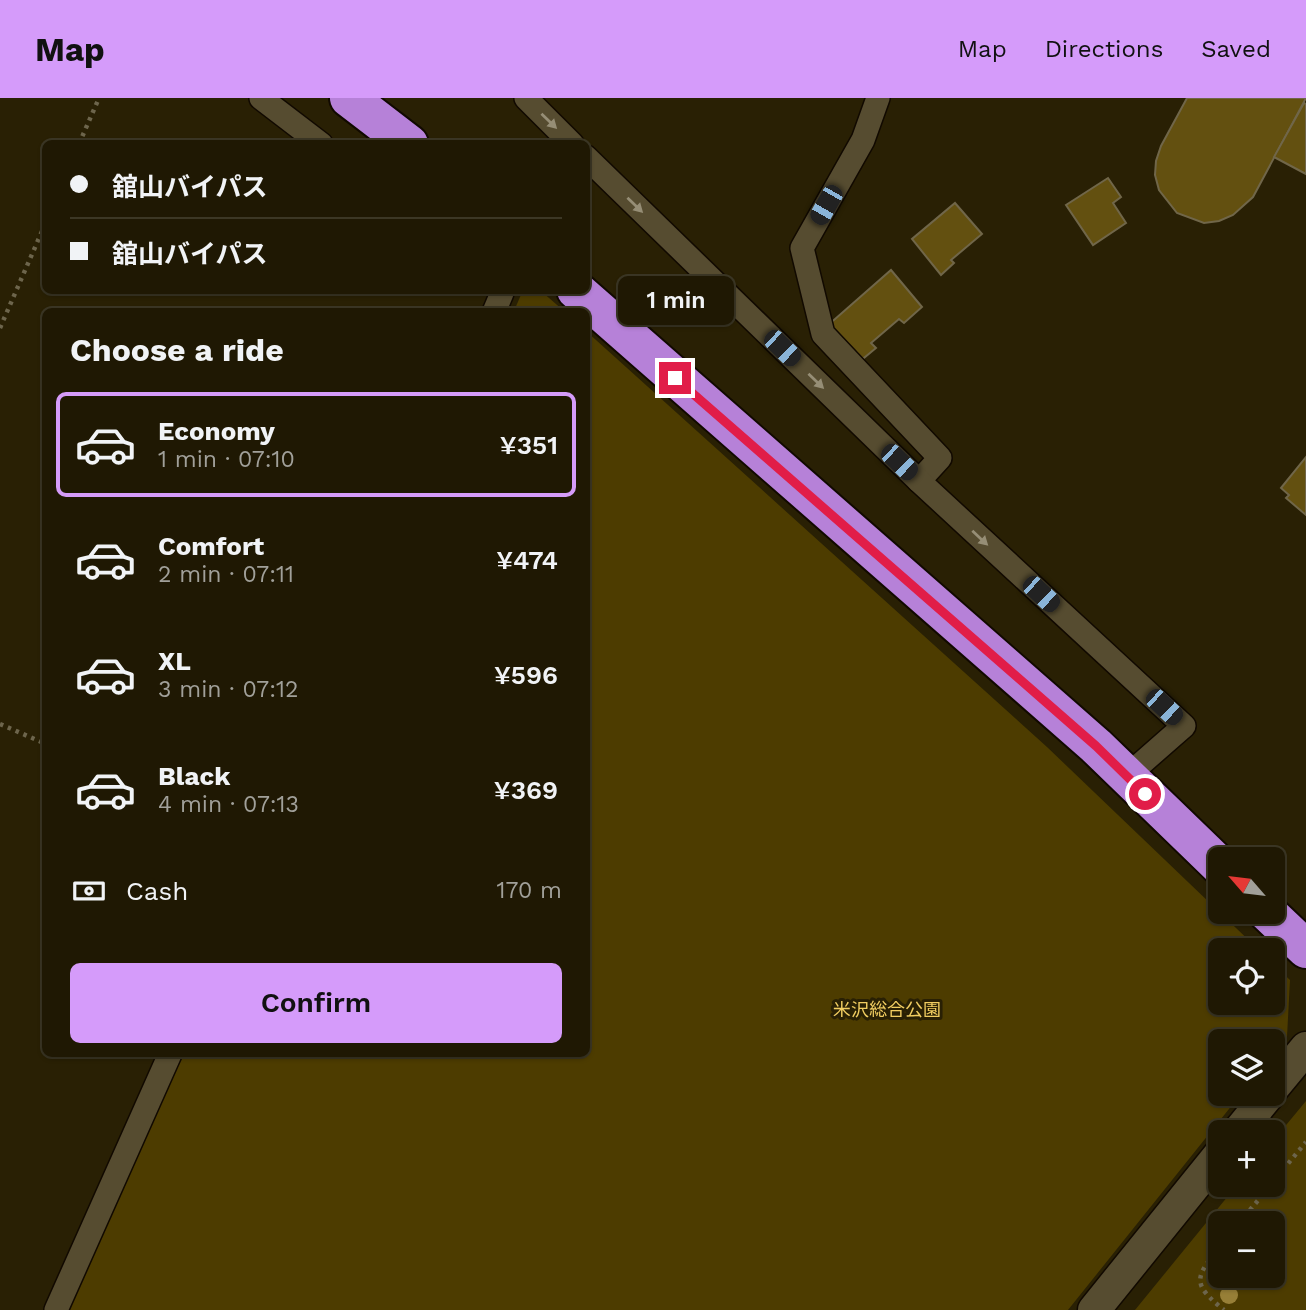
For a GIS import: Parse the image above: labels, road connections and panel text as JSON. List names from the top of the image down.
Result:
{
  "parks": ["米沢総合公園"],
  "north": "top left",
  "page": {
    "header": "Map",
    "nav": ["Map", "Directions", "Saved"],
    "banner": ["舘山バイパス", "舘山バイパス"],
    "bubble": "1 min",
    "heading": "Choose a ride",
    "list": [
      {
        "name": "Economy",
        "note": "1 min · 07:10",
        "value": "¥351"
      },
      {
        "name": "Comfort",
        "note": "2 min · 07:11",
        "value": "¥474"
      },
      {
        "name": "XL",
        "note": "3 min · 07:12",
        "value": "¥596"
      },
      {
        "name": "Black",
        "note": "4 min · 07:13",
        "value": "¥369"
      }
    ],
    "map_buttons": ["+", "−"],
    "pay": ["Cash", "170 m"],
    "buttons": "Confirm"
  }
}
